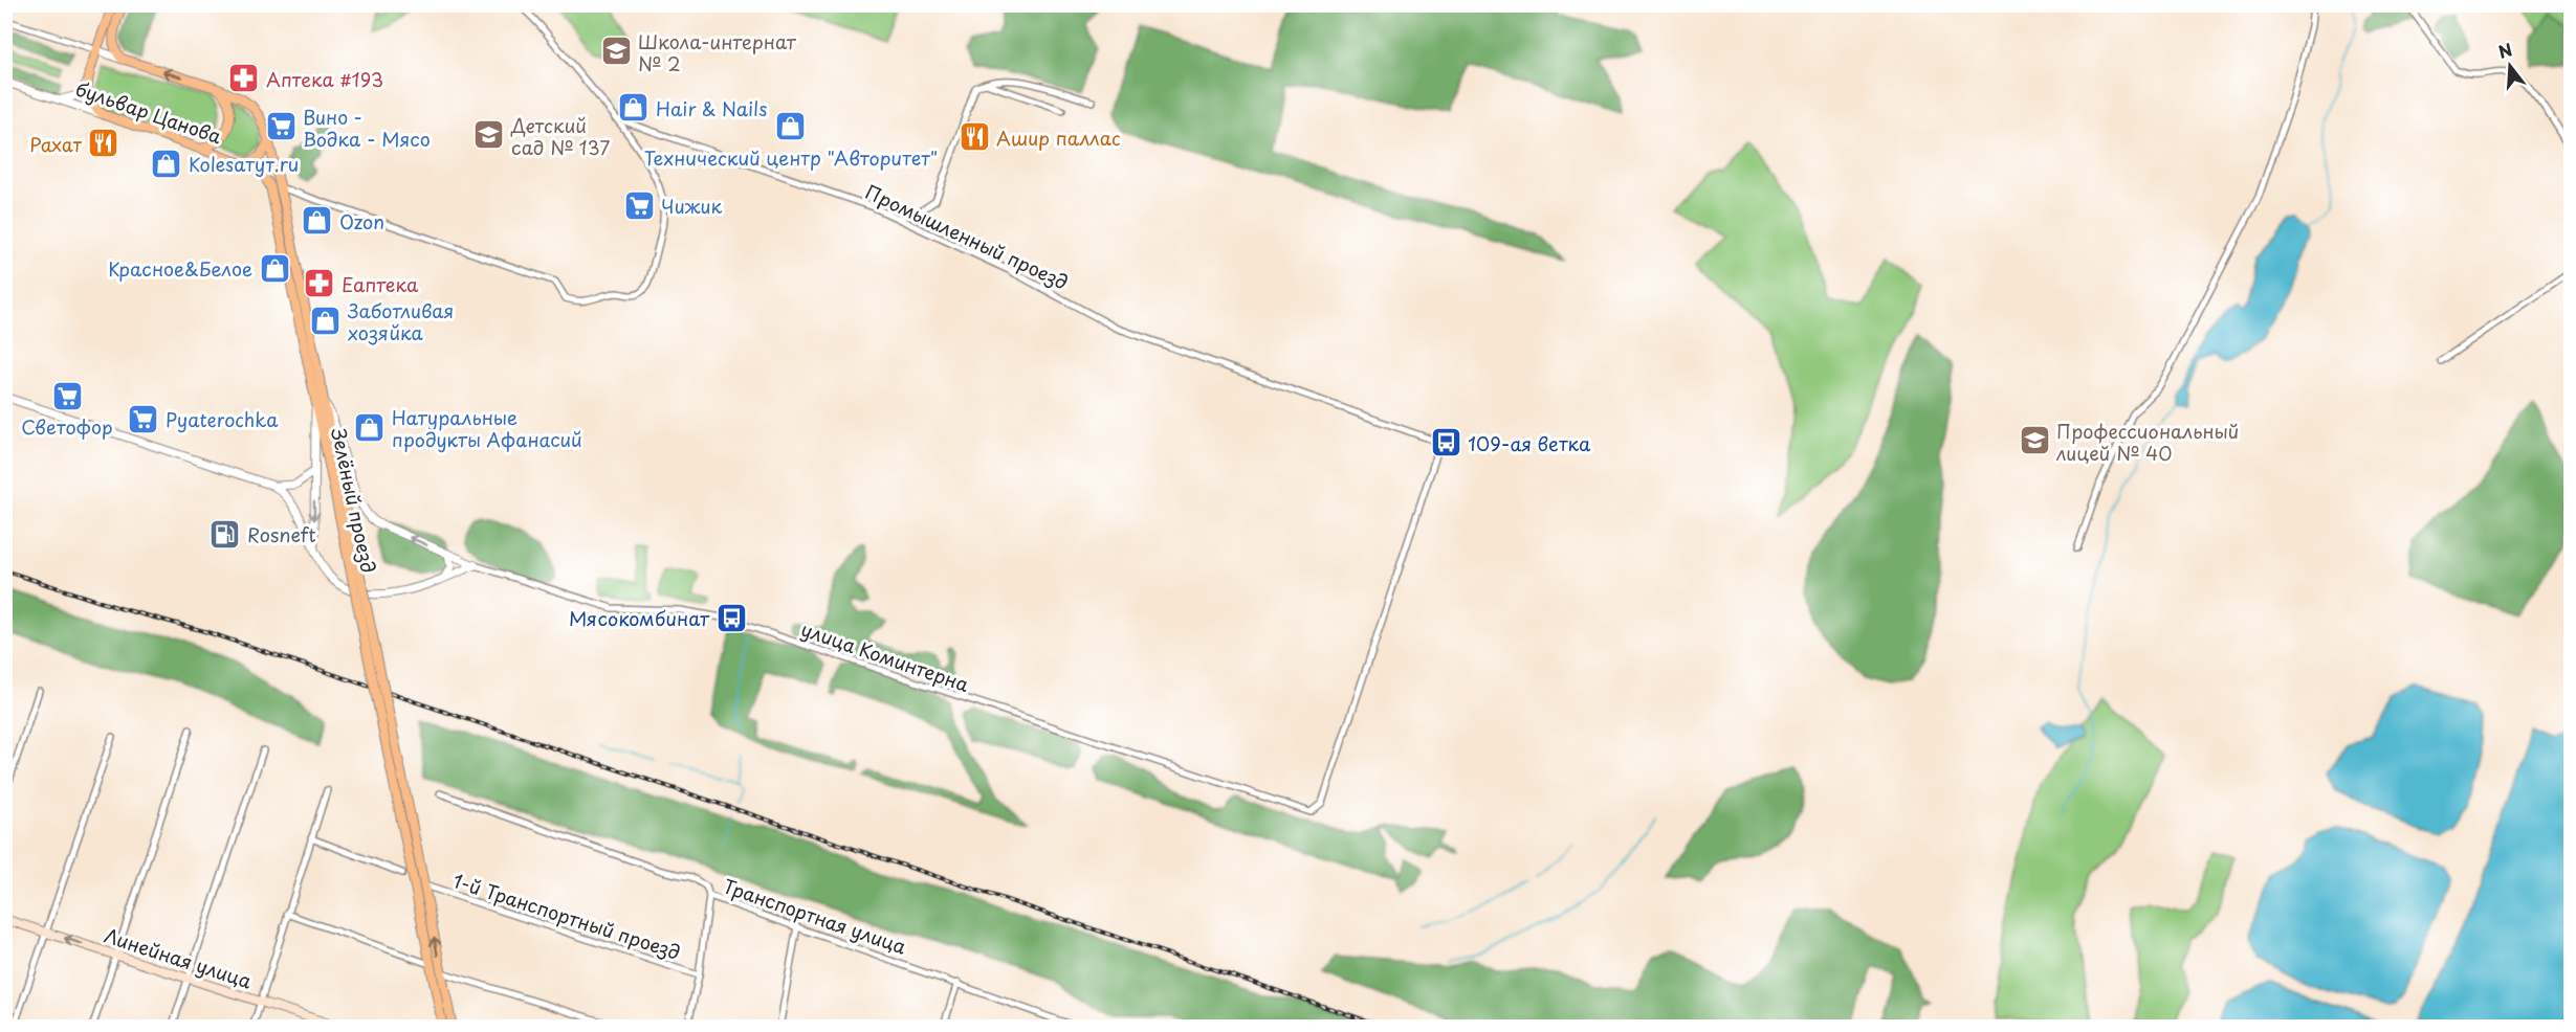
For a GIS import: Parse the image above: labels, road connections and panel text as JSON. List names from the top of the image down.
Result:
{
  "streets": {
    "main road": ["бульвар Цанова", "Зелёный проезд", "Линейная улица"],
    "street": [
      "Промышленный проезд",
      "улица Коминтерна",
      "1-й Транспортный проезд",
      "Транспортная улица"
    ]
  },
  "crossings": [
    ["бульвар Цанова", "Зелёный проезд"],
    ["Промышленный проезд", "улица Коминтерна"]
  ],
  "places": {
    "school or university": ["Школа-интернат № 2", "Детский сад № 137", "Профессиональный лицей № 40"],
    "pharmacy": ["Аптека #193", "Еаптека"],
    "shop": [
      "Hair & Nails",
      "Технический центр \"Авторитет\"",
      "Kolesaтут.ru",
      "Ozon",
      "Красное&Белое",
      "Заботливая хозяйка",
      "Натуральные продукты Афанасий"
    ],
    "supermarket": [
      "Вино - Водка - Мясо",
      "Чижик",
      "Светофор",
      "Pyaterochka"
    ],
    "restaurant": ["Ашир паллас", "Рахат"],
    "bus stop": ["109-ая ветка", "Мясокомбинат"],
    "fuel station": ["Rosneft"]
  },
  "north": "top"
}
